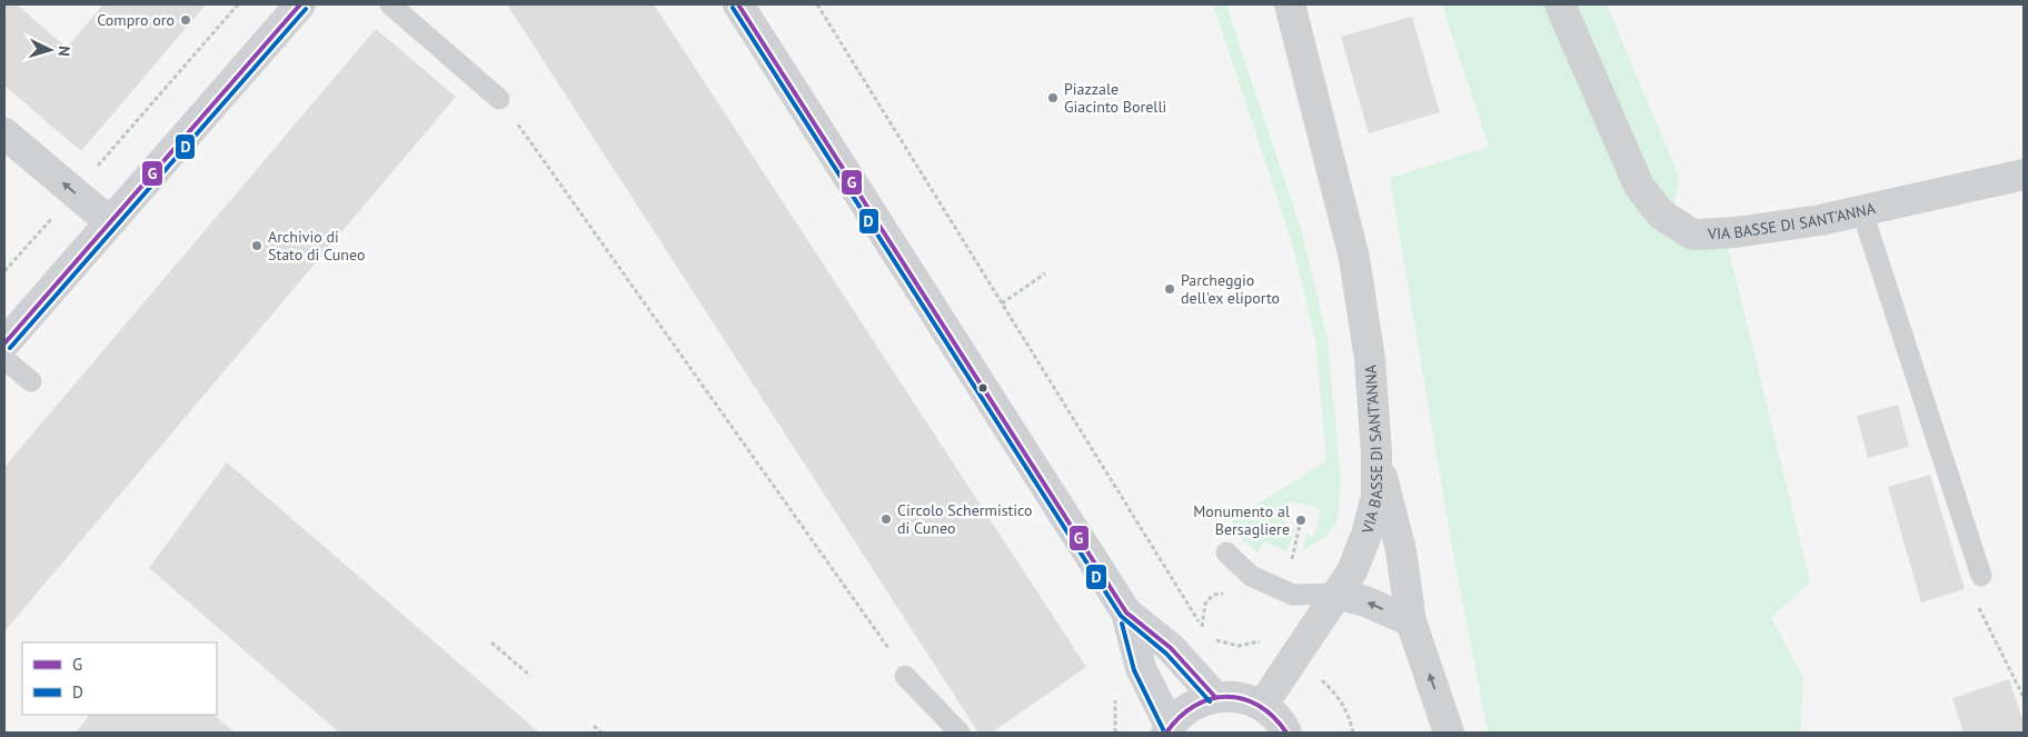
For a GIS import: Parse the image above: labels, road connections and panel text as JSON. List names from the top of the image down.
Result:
{
  "streets": {
    "street": ["VIA BASSE DI SANT'ANNA"]
  },
  "places": [
    "Compro oro",
    "Piazzale Giacinto Borelli",
    "Archivio di Stato di Cuneo",
    "Parcheggio dell'ex eliporto",
    "Circolo Schermistico di Cuneo",
    "Monumento al Bersagliere"
  ],
  "lines": ["transit line G", "transit line D"],
  "legend": ["G", "D"],
  "north": "right"
}
